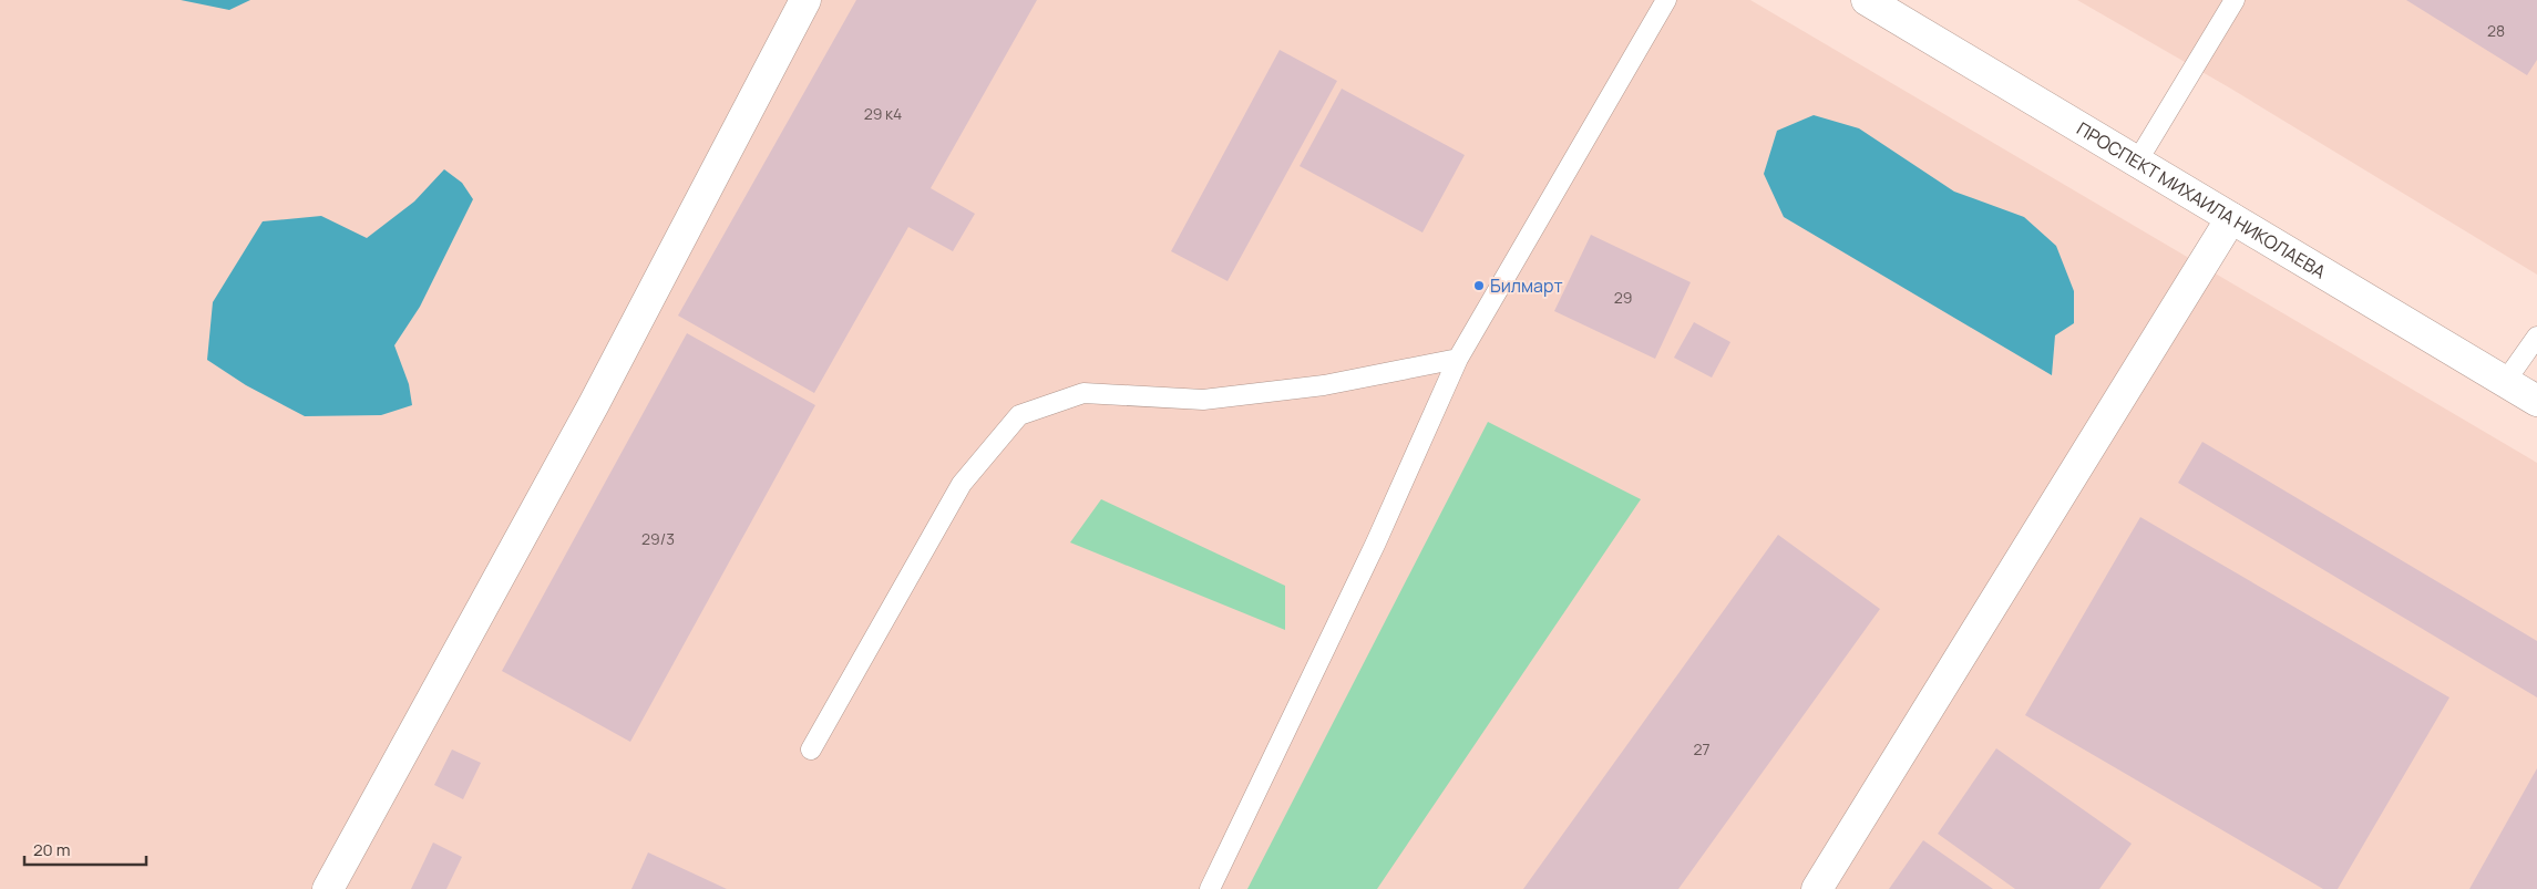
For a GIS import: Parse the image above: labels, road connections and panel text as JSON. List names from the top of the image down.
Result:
{
  "streets": {
    "street": ["ПРОСПЕКТ МИХАИЛА НИКОЛАЕВА"]
  },
  "places": ["Билмарт"],
  "house_numbers": [
    "28",
    "29 к4",
    "29",
    "29/3",
    "27"
  ],
  "scale_bar": "20 m"
}
